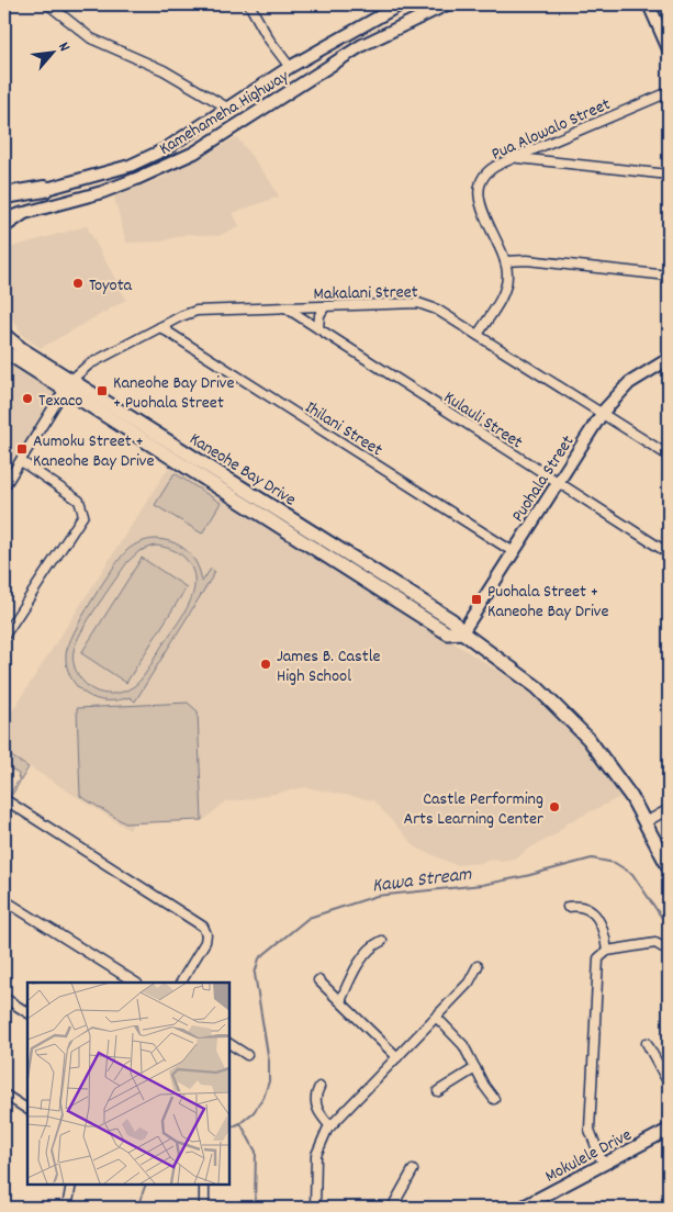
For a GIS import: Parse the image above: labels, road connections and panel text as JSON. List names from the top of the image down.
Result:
{
  "streets": {
    "main road": [
      "Kamehameha Highway",
      "Kaneohe Bay Drive",
      "Puohala Street",
      "Mokulele Drive"
    ],
    "street": [
      "Pua Alowalo Street",
      "Makalani Street",
      "Kulauli Street",
      "Ihilani Street"
    ]
  },
  "crossings": [
    ["Pua Alowalo Street", "Makalani Street"],
    ["Makalani Street", "Kulauli Street"],
    ["Makalani Street", "Ihilani Street"],
    ["Makalani Street", "Kaneohe Bay Drive"],
    ["Makalani Street", "Puohala Street"],
    ["Kulauli Street", "Puohala Street"],
    ["Ihilani Street", "Puohala Street"],
    ["Kaneohe Bay Drive", "Puohala Street"]
  ],
  "water": ["Kawa Stream"],
  "places": {
    "other": [
      "Toyota",
      "Texaco",
      "James B. Castle High School",
      "Castle Performing Arts Learning Center"
    ],
    "transit": ["Kaneohe Bay Drive + Puohala Street", "Aumoku Street + Kaneohe Bay Drive", "Puohala Street + Kaneohe Bay Drive"]
  },
  "north": "top right"
}
